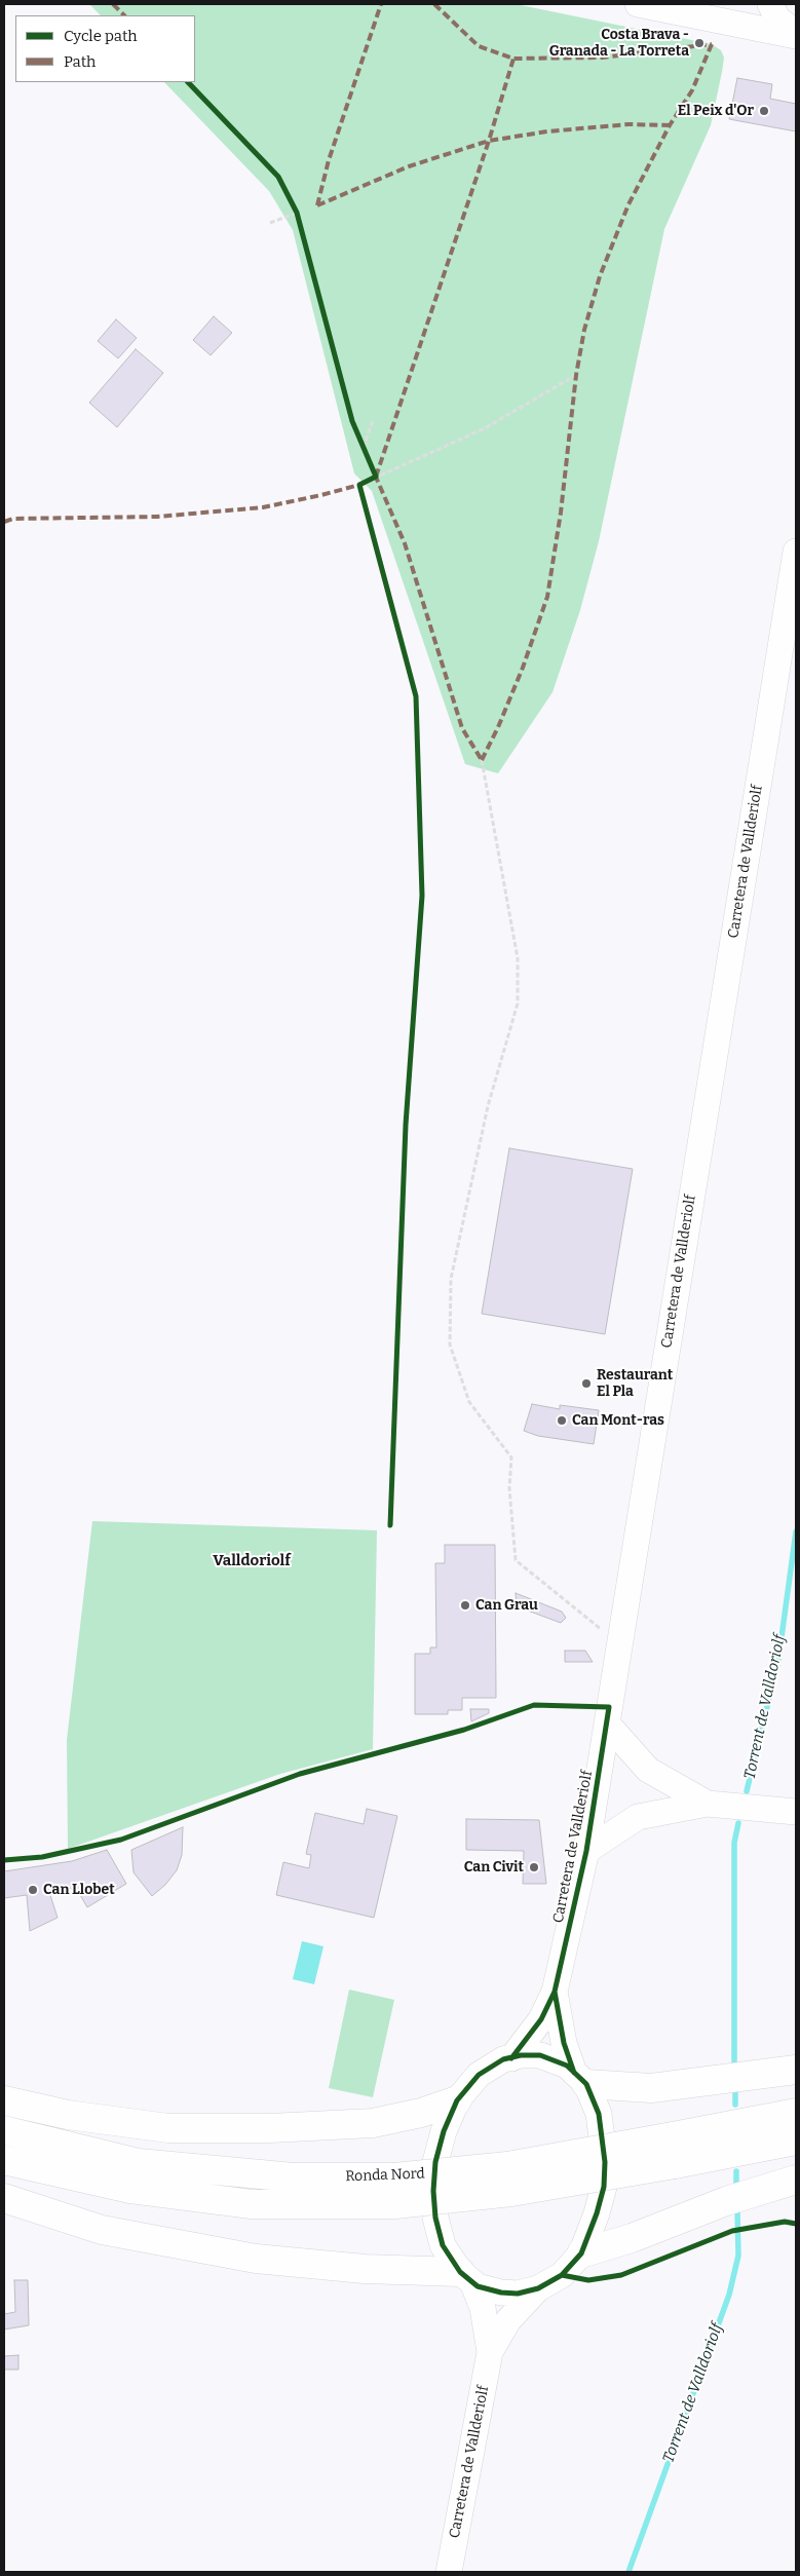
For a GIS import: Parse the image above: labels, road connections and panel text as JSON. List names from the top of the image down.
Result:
{
  "streets": {
    "highway": ["Ronda Nord"],
    "street": ["Carretera de Vallderiolf"]
  },
  "districts": ["Valldoriolf"],
  "water": ["Torrent de Valldoriolf"],
  "places": [
    "Costa Brava - Granada - La Torreta",
    "El Peix d'Or",
    "Restaurant El Pla",
    "Can Mont-ras",
    "Can Grau",
    "Can Civit",
    "Can Llobet"
  ],
  "legend": ["Cycle path", "Path"]
}
